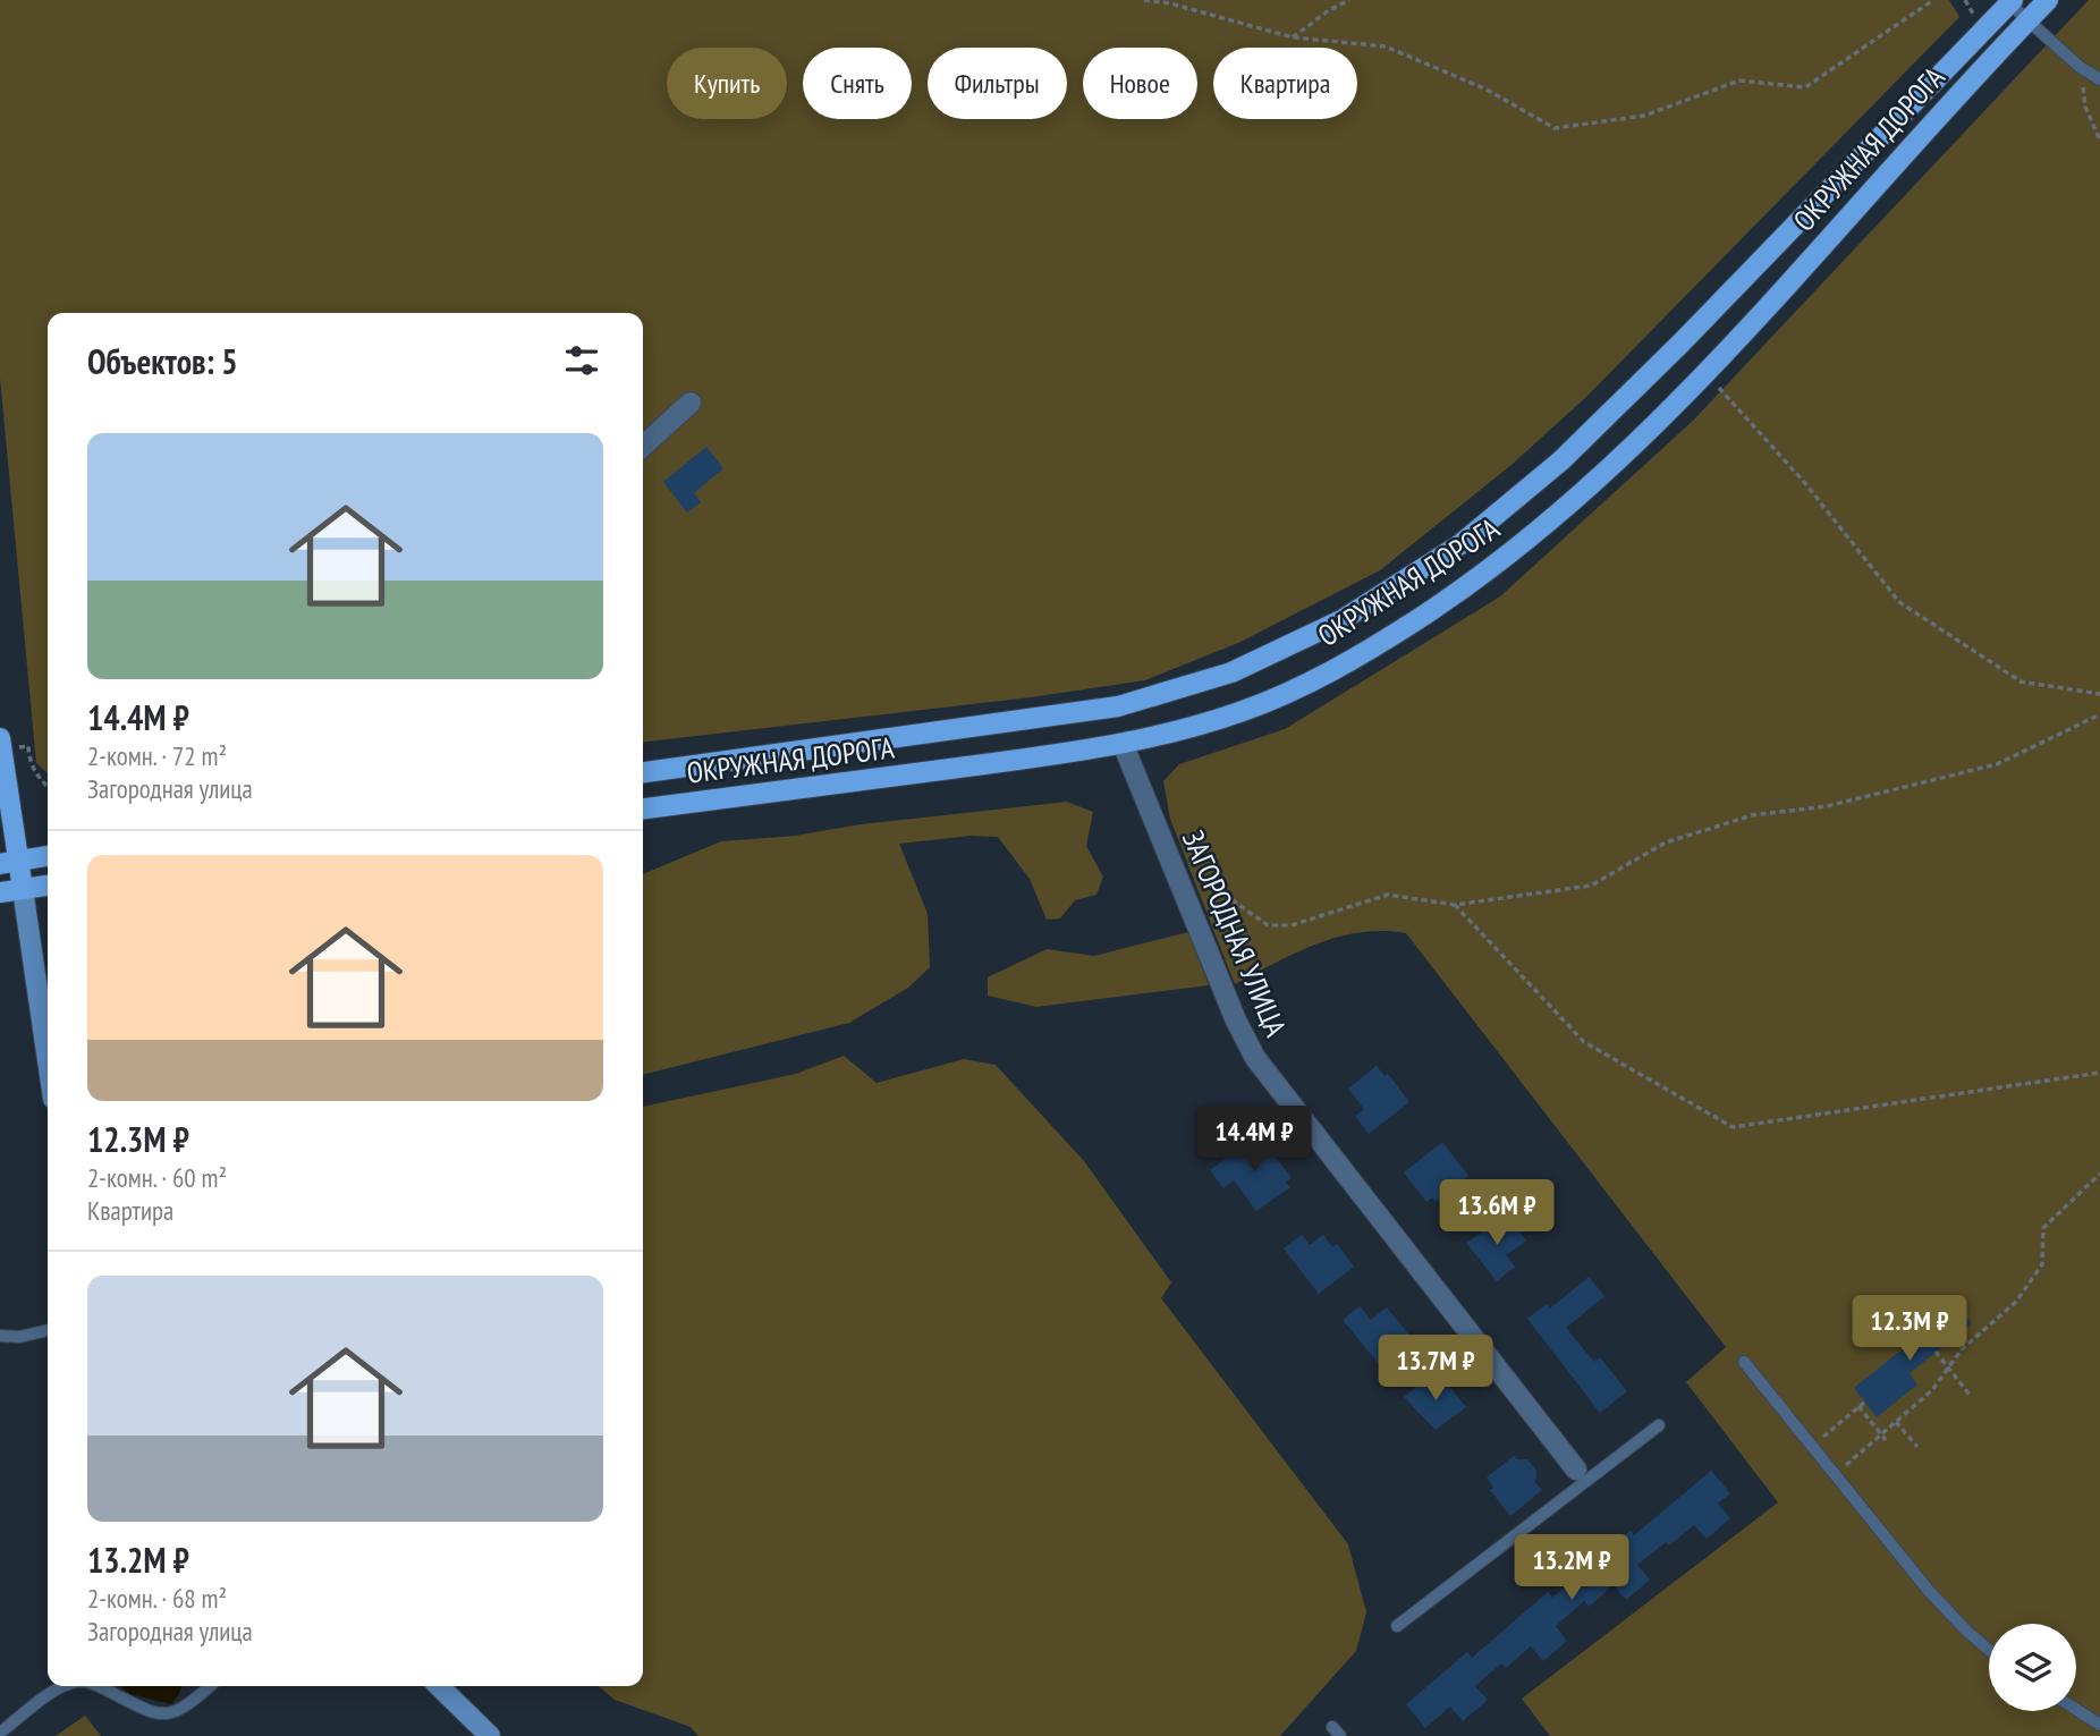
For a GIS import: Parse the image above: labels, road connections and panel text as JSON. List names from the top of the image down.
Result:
{
  "streets": {
    "main road": ["ОКРУЖНАЯ ДОРОГА"],
    "street": ["ЗАГОРОДНАЯ УЛИЦА"]
  },
  "crossings": [
    ["ОКРУЖНАЯ ДОРОГА", "ЗАГОРОДНАЯ УЛИЦА"]
  ],
  "page": {
    "chip": [
      "Купить",
      "Снять",
      "Фильтры",
      "Новое",
      "Квартира"
    ],
    "heading": "Объектов: 5",
    "list": [
      {
        "name": "14.4M ₽",
        "note": "2-комн. · 72 m² · Загородная улица"
      },
      {
        "name": "12.3M ₽",
        "note": "2-комн. · 60 m² · Квартира"
      },
      {
        "name": "13.2M ₽",
        "note": "2-комн. · 68 m² · Загородная улица"
      }
    ],
    "price": [
      "14.4M ₽",
      "13.6M ₽",
      "12.3M ₽",
      "13.7M ₽",
      "13.2M ₽"
    ]
  }
}
